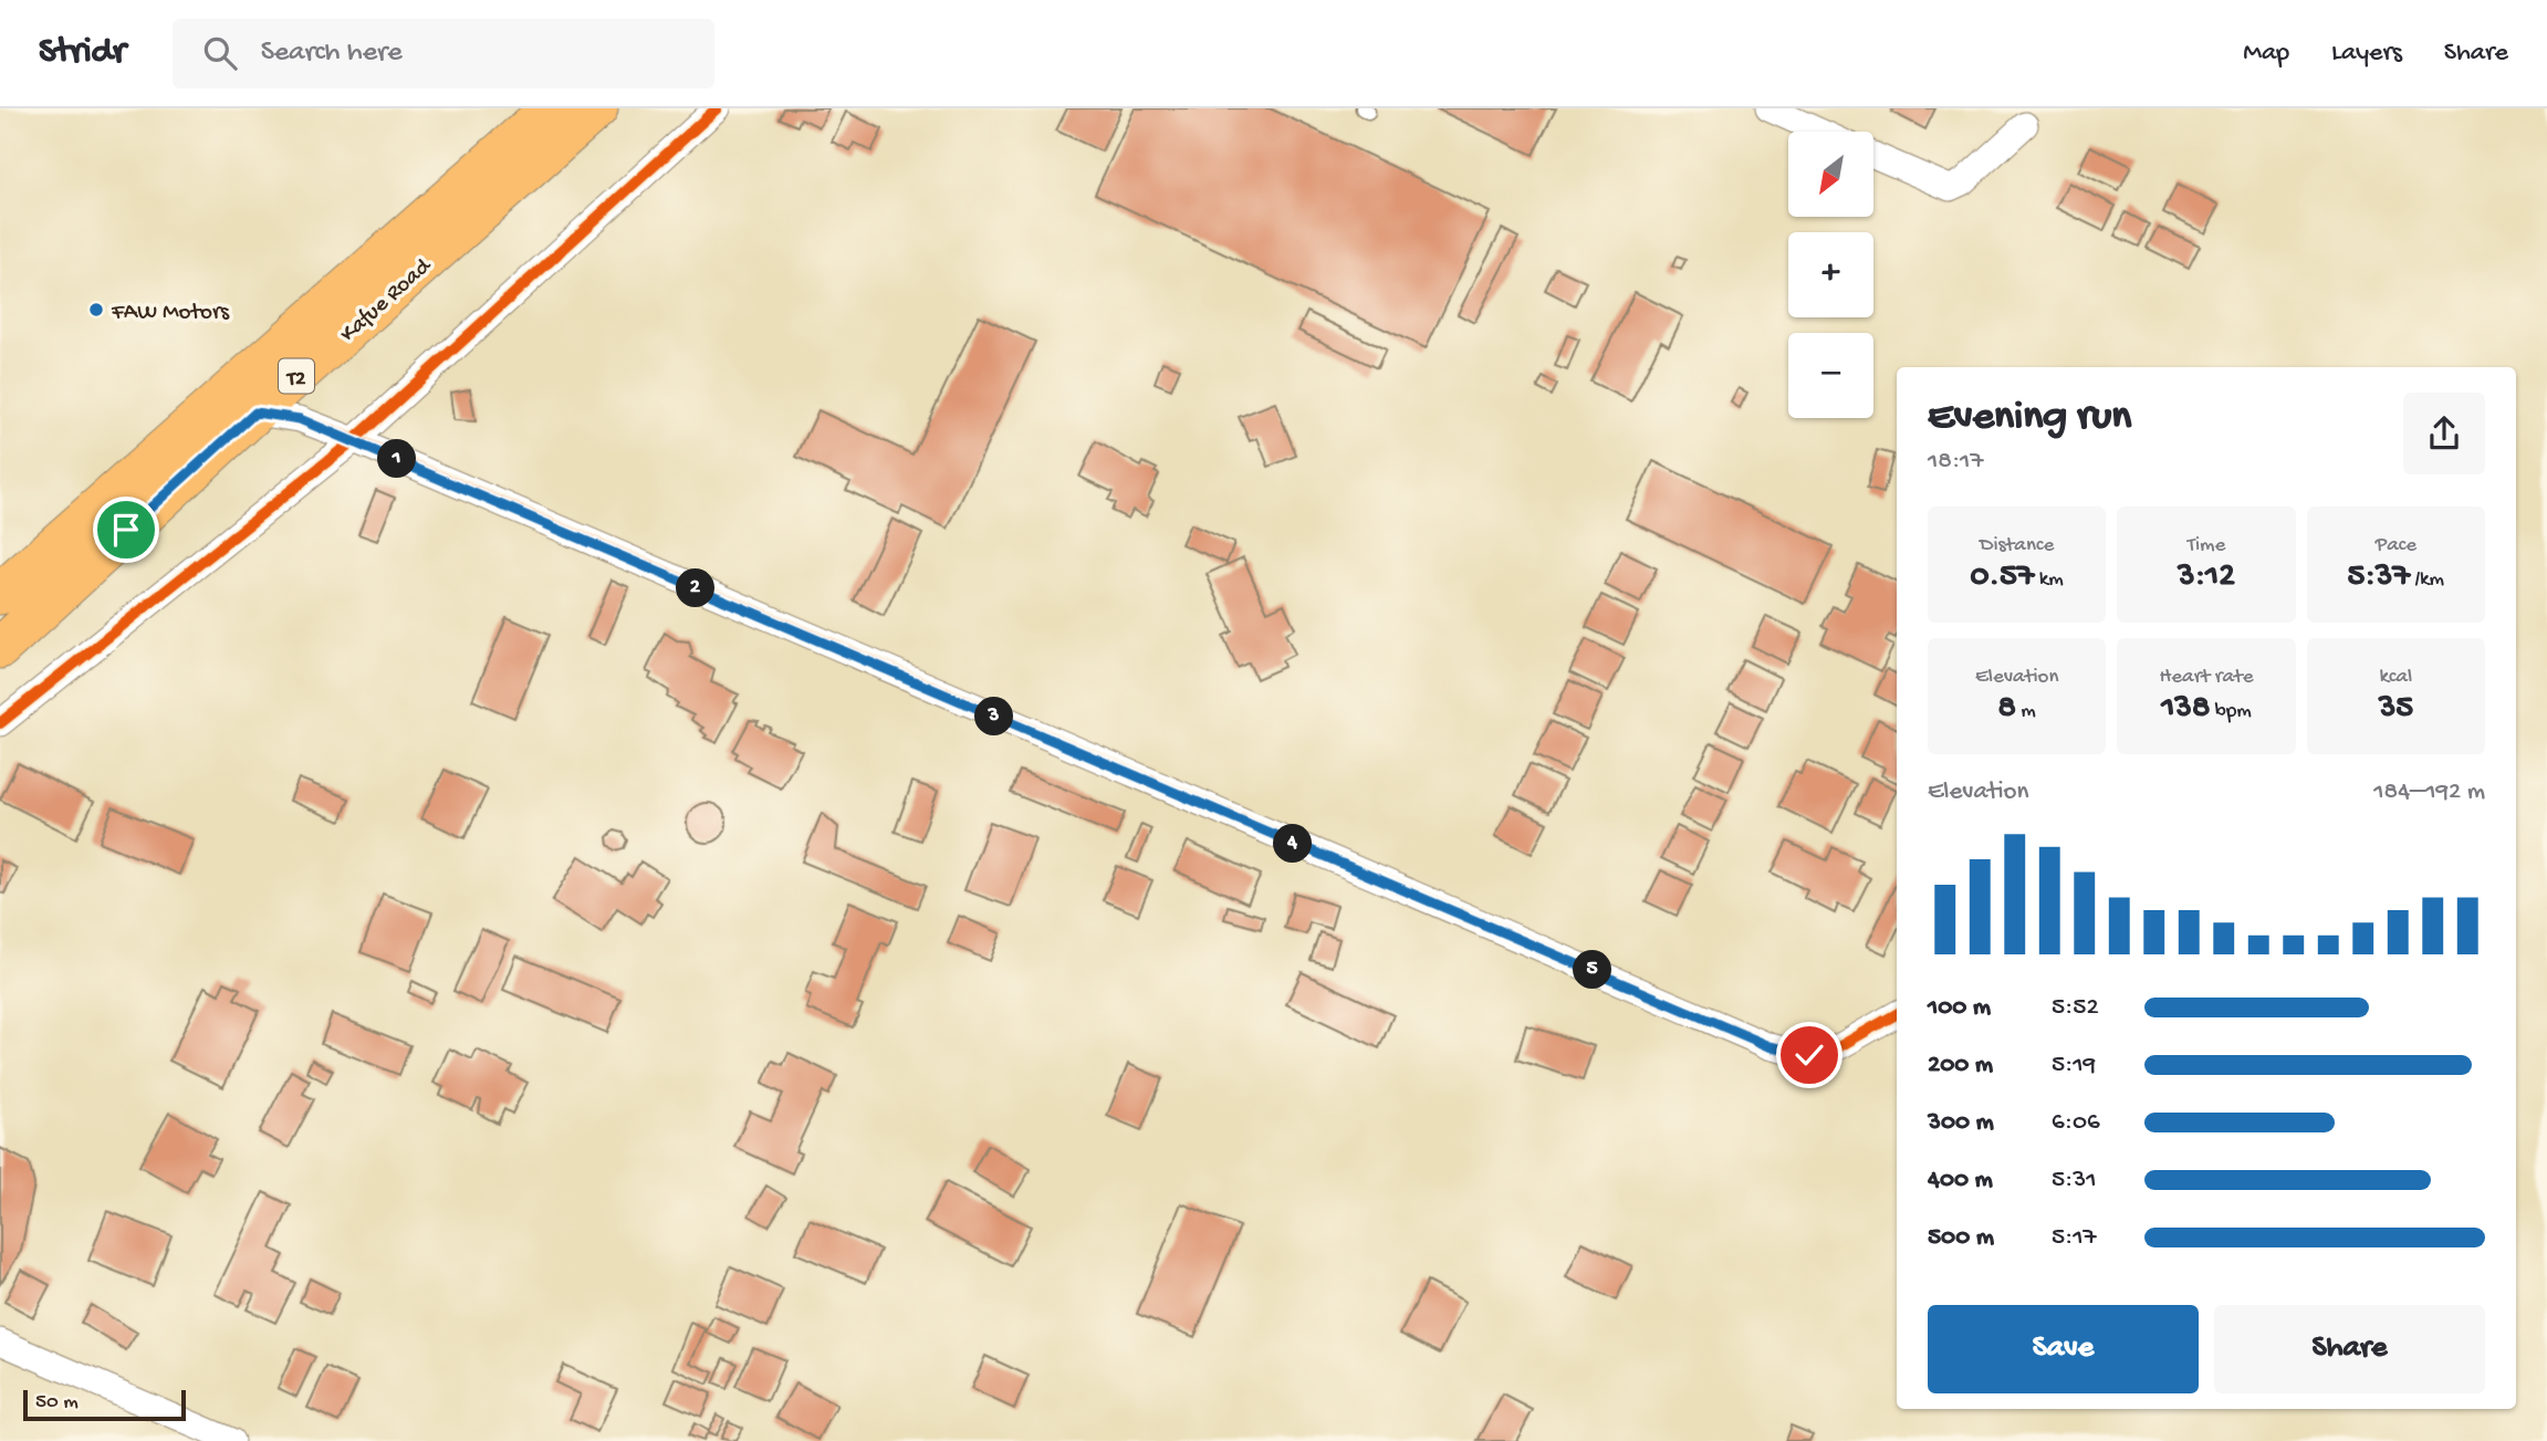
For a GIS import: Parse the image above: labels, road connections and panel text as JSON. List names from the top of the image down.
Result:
{
  "streets": {
    "main road": ["Kafue Road", "T2"]
  },
  "places": ["FAW Motors"],
  "scale_bar": "50 m",
  "north": "bottom left",
  "page": {
    "header": "Stridr",
    "search": "Search here",
    "nav": ["Map", "Layers", "Share"],
    "map_buttons": ["+", "−"],
    "heading": ["Evening run", "18:17"],
    "pins": [
      "1",
      "2",
      "3",
      "4",
      "5"
    ],
    "stats": [
      ["Distance", "0.57 km"],
      ["Time", "3:12"],
      ["Pace", "5:37 /km"],
      ["Elevation", "8 m"],
      ["Heart rate", "138 bpm"],
      ["kcal", "35"]
    ],
    "chart": ["Elevation", "184–192 m"],
    "list": [
      {
        "name": "100 m",
        "note": "5:52"
      },
      {
        "name": "200 m",
        "note": "5:19"
      },
      {
        "name": "300 m",
        "note": "6:06"
      },
      {
        "name": "400 m",
        "note": "5:31"
      },
      {
        "name": "500 m",
        "note": "5:17"
      }
    ],
    "buttons": ["Save", "Share"],
    "scale": "50 m"
  }
}
